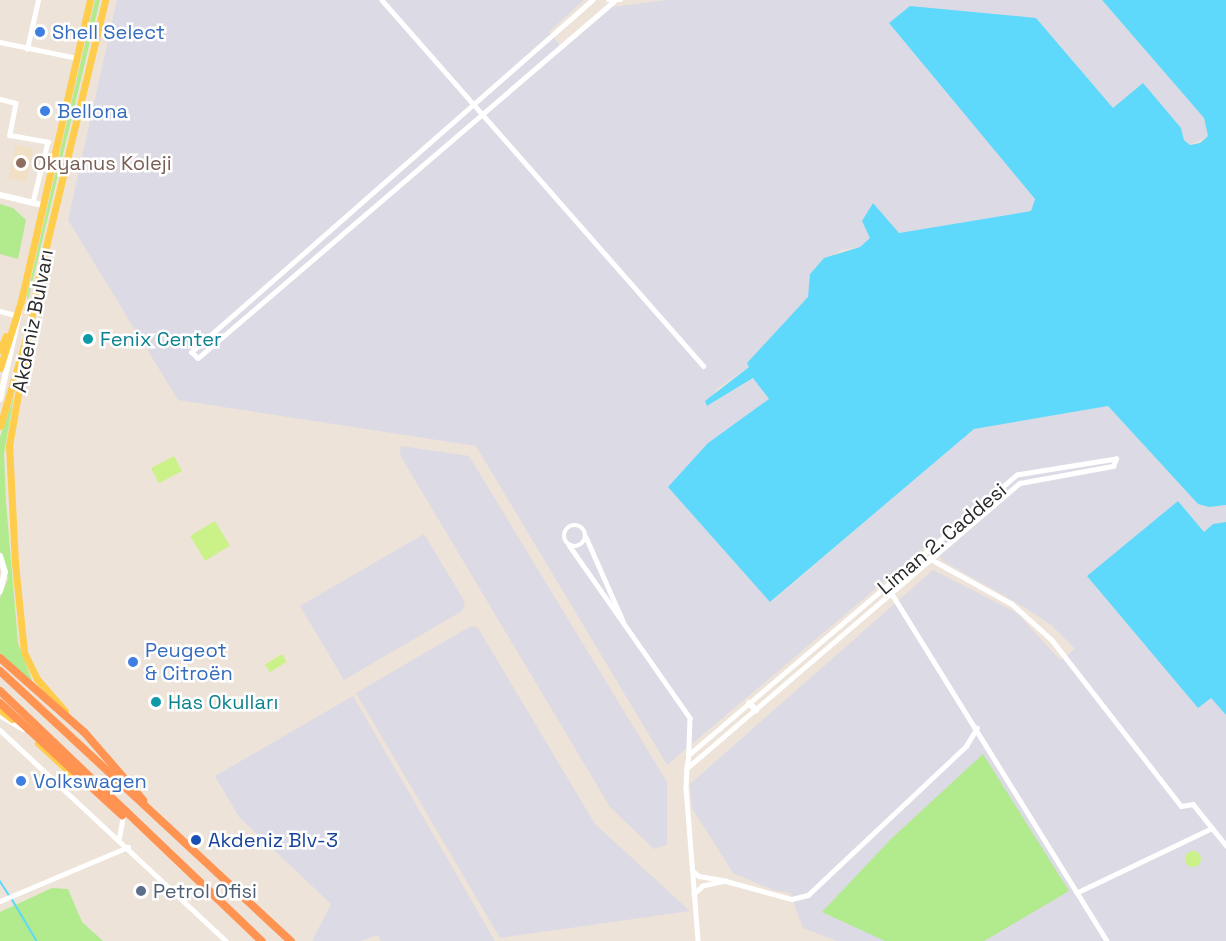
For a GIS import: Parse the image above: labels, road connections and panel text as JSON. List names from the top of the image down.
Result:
{
  "streets": {
    "main road": ["Akdeniz Bulvarı"],
    "street": ["Liman 2. Caddesi"]
  },
  "places": [
    "Shell Select",
    "Bellona",
    "Okyanus Koleji",
    "Fenix Center",
    "Peugeot & Citroën",
    "Has Okulları",
    "Volkswagen",
    "Akdeniz Blv-3",
    "Petrol Ofisi"
  ]
}
